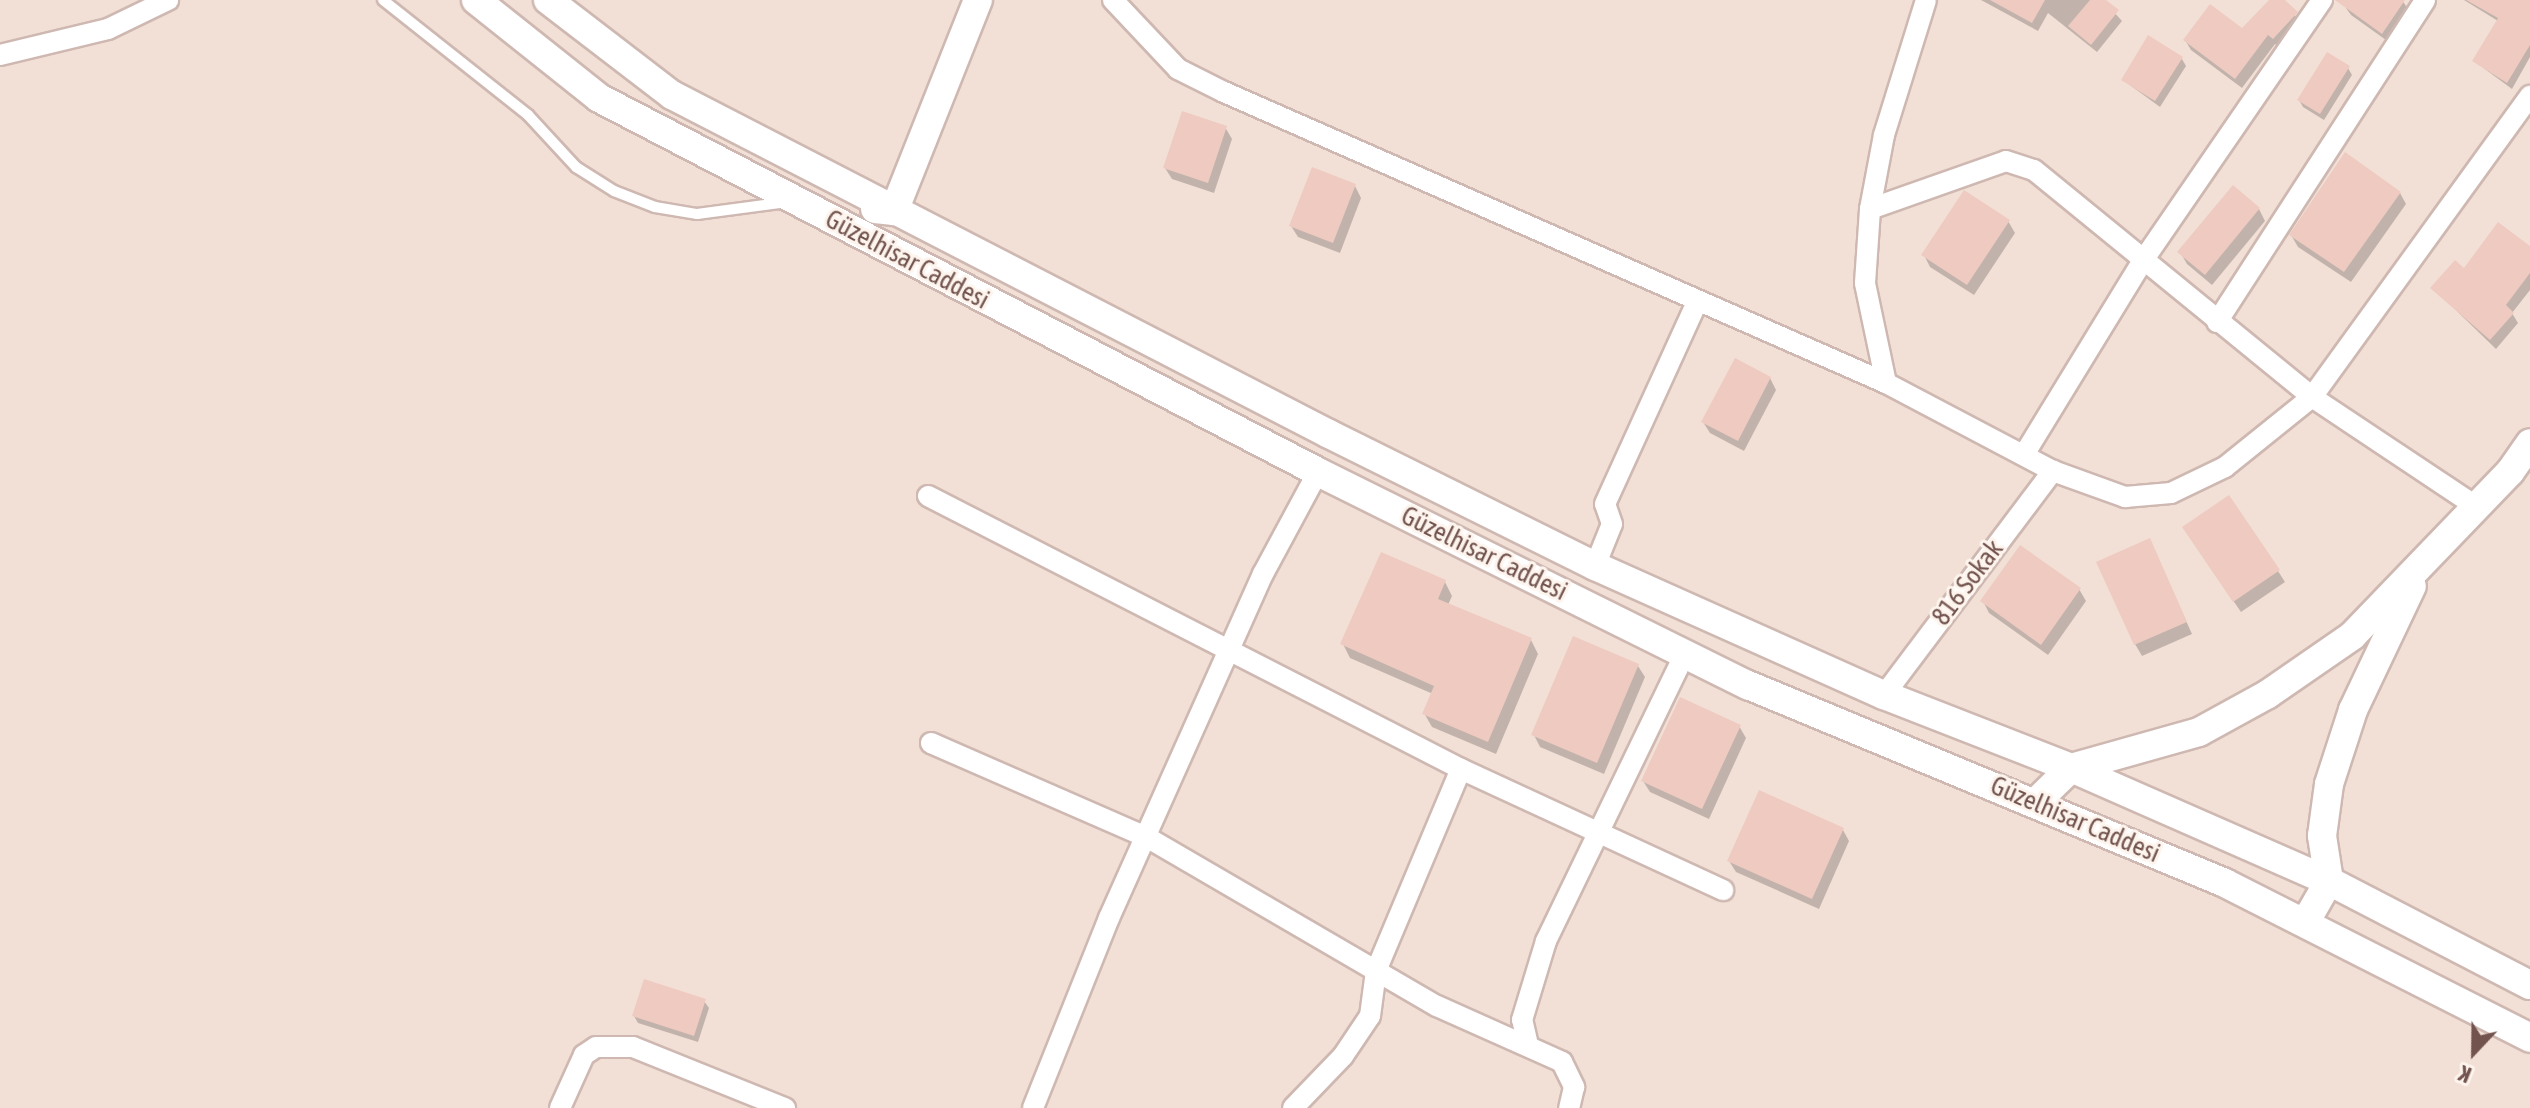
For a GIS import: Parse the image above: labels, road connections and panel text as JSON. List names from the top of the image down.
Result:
{
  "streets": {
    "street": ["Güzelhisar Caddesi", "816 Sokak"]
  },
  "crossings": [
    ["Güzelhisar Caddesi", "816 Sokak"]
  ],
  "north": "bottom"
}
